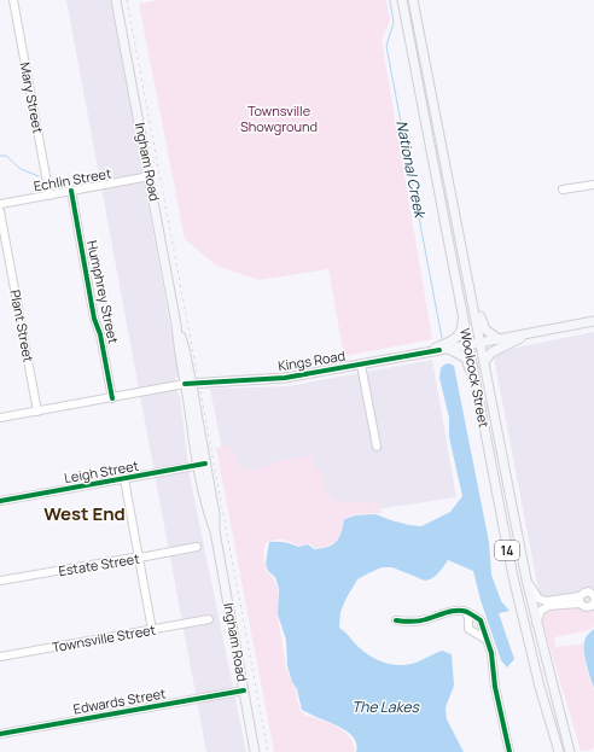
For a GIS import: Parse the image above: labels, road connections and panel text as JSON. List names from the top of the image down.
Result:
{
  "streets": {
    "main road": [
      "Ingham Road",
      "Kings Road",
      "Woolcock Street",
      "14"
    ],
    "street": [
      "Mary Street",
      "Echlin Street",
      "Humphrey Street",
      "Plant Street",
      "Leigh Street",
      "Estate Street",
      "Townsville Street",
      "Edwards Street"
    ]
  },
  "crossings": [
    ["Mary Street", "Echlin Street"],
    ["Ingham Road", "Echlin Street"],
    ["Ingham Road", "Kings Road"],
    ["Ingham Road", "Leigh Street"],
    ["Ingham Road", "Edwards Street"],
    ["Echlin Street", "Humphrey Street"],
    ["Kings Road", "Woolcock Street"]
  ],
  "districts": ["West End"],
  "water": ["National Creek", "The Lakes"],
  "parks": ["Townsville Showground"]
}
